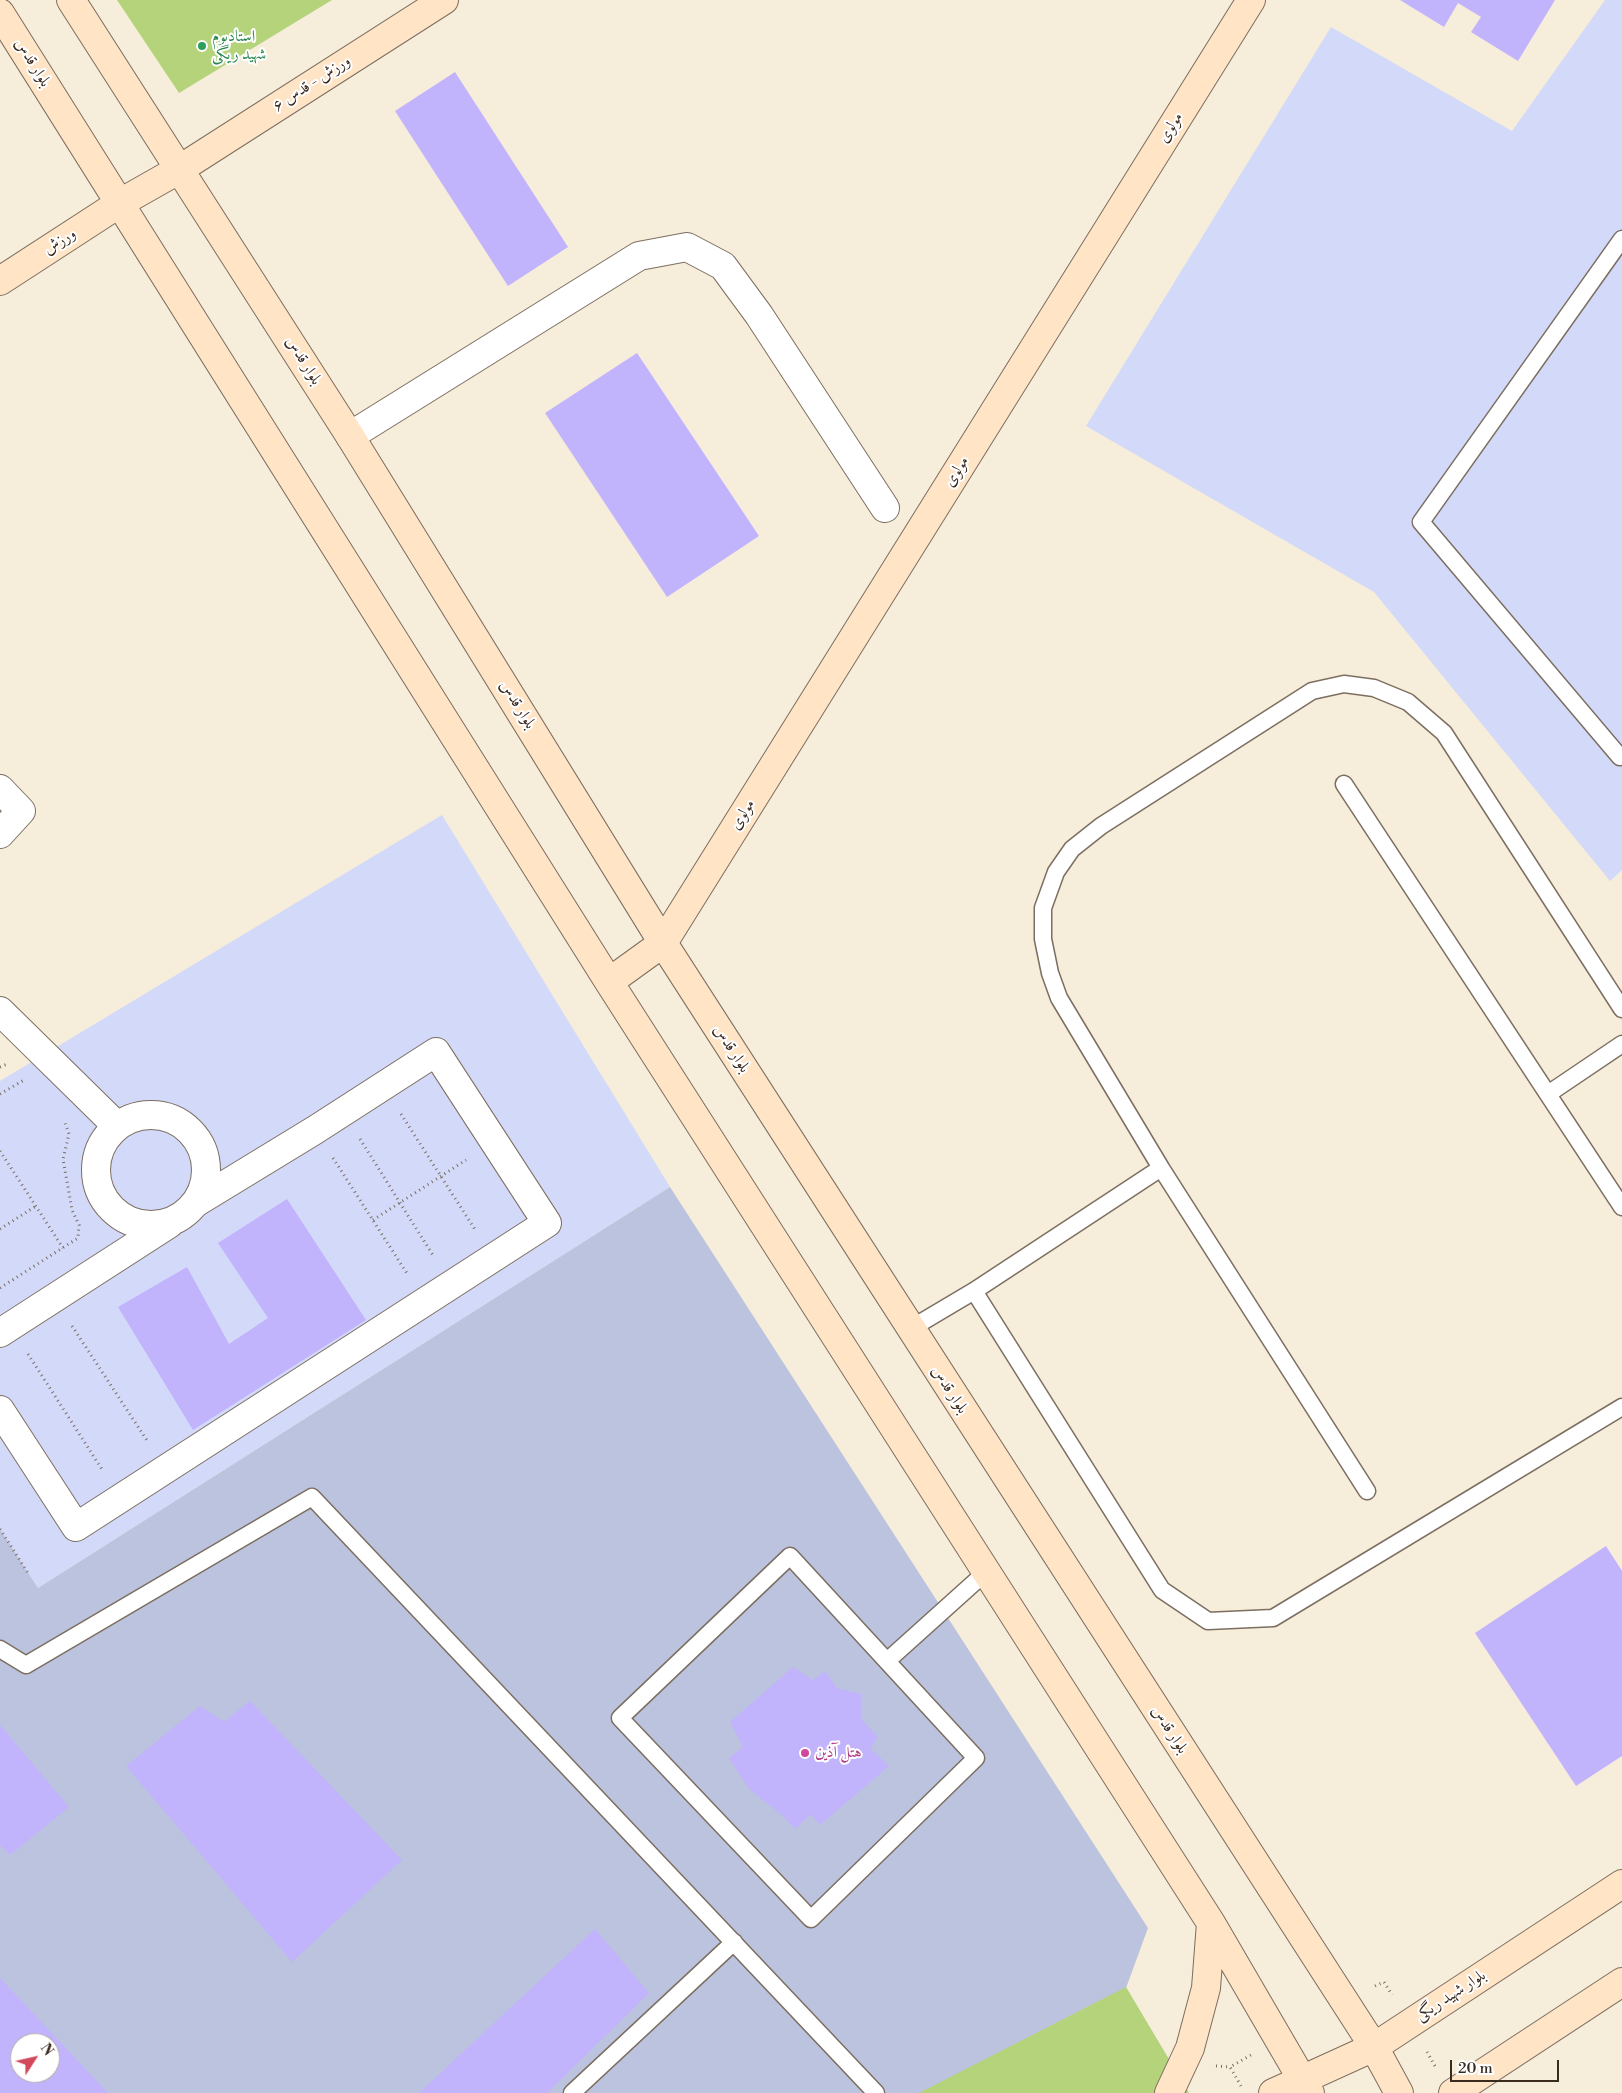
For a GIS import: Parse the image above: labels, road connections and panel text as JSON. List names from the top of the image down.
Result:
{
  "streets": {
    "main road": [
      "بلوار قدس",
      "ورزش - قدس ۶",
      "مولوی",
      "ورزش",
      "بلوار شهید ریگی"
    ]
  },
  "crossings": [
    ["بلوار قدس", "ورزش - قدس ۶"],
    ["بلوار قدس", "مولوی"],
    ["بلوار قدس", "ورزش"],
    ["بلوار قدس", "بلوار شهید ریگی"],
    ["ورزش - قدس ۶", "ورزش"]
  ],
  "places": ["استادیوم شهید ریگی", "هتل آذین"],
  "scale_bar": "20 m",
  "north": "top right"
}
